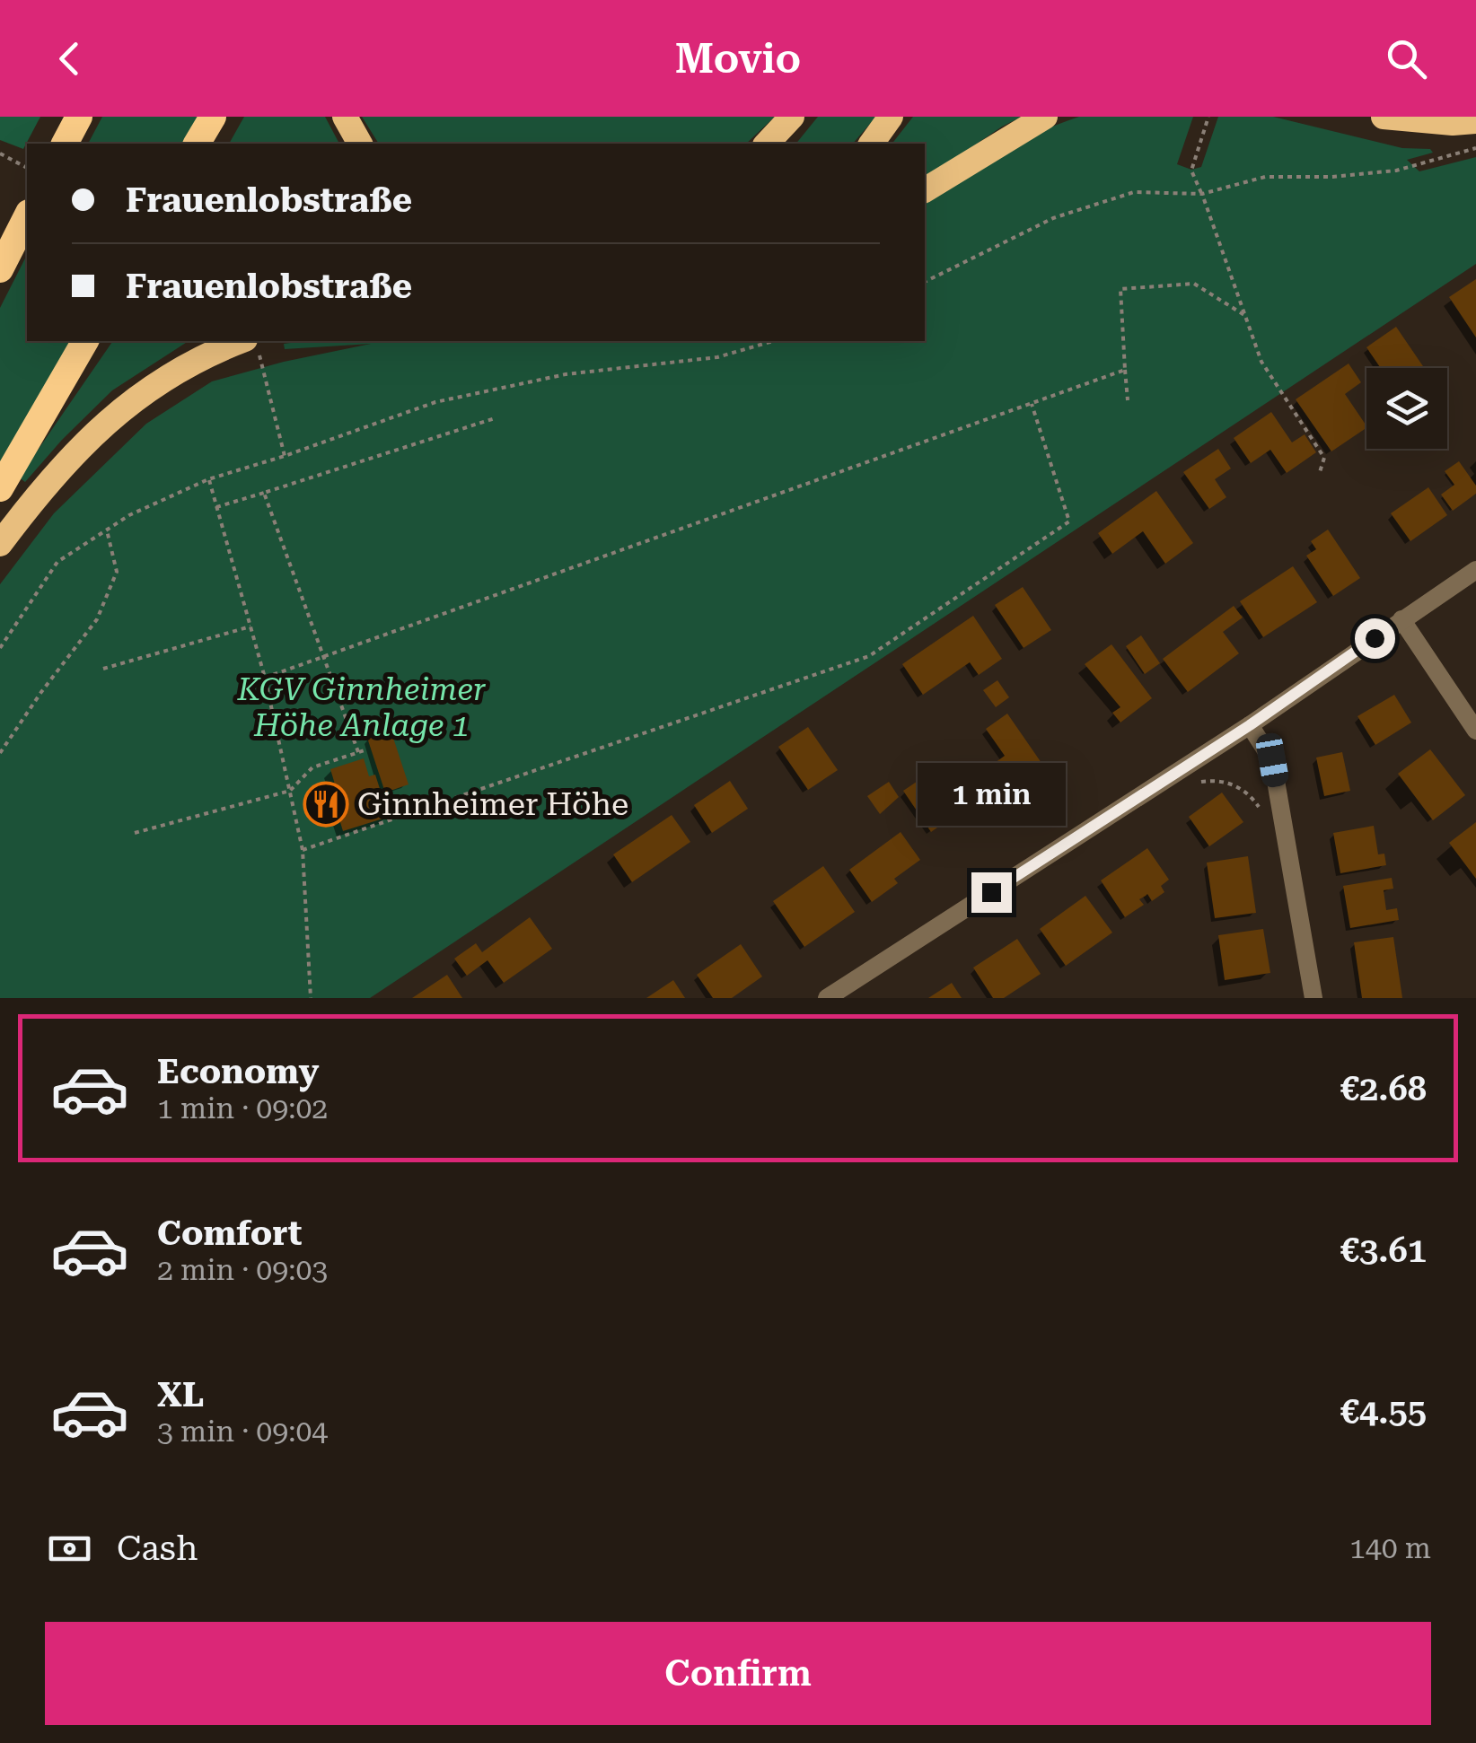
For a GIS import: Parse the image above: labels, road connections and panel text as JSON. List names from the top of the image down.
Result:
{
  "parks": ["KGV Ginnheimer Höhe Anlage 1"],
  "places": {
    "restaurant": ["Ginnheimer Höhe"]
  },
  "page": {
    "header": "Movio",
    "banner": ["Frauenlobstraße", "Frauenlobstraße"],
    "bubble": "1 min",
    "list": [
      {
        "name": "Economy",
        "note": "1 min · 09:02",
        "value": "€2.68"
      },
      {
        "name": "Comfort",
        "note": "2 min · 09:03",
        "value": "€3.61"
      },
      {
        "name": "XL",
        "note": "3 min · 09:04",
        "value": "€4.55"
      }
    ],
    "pay": ["Cash", "140 m"],
    "buttons": "Confirm"
  }
}
